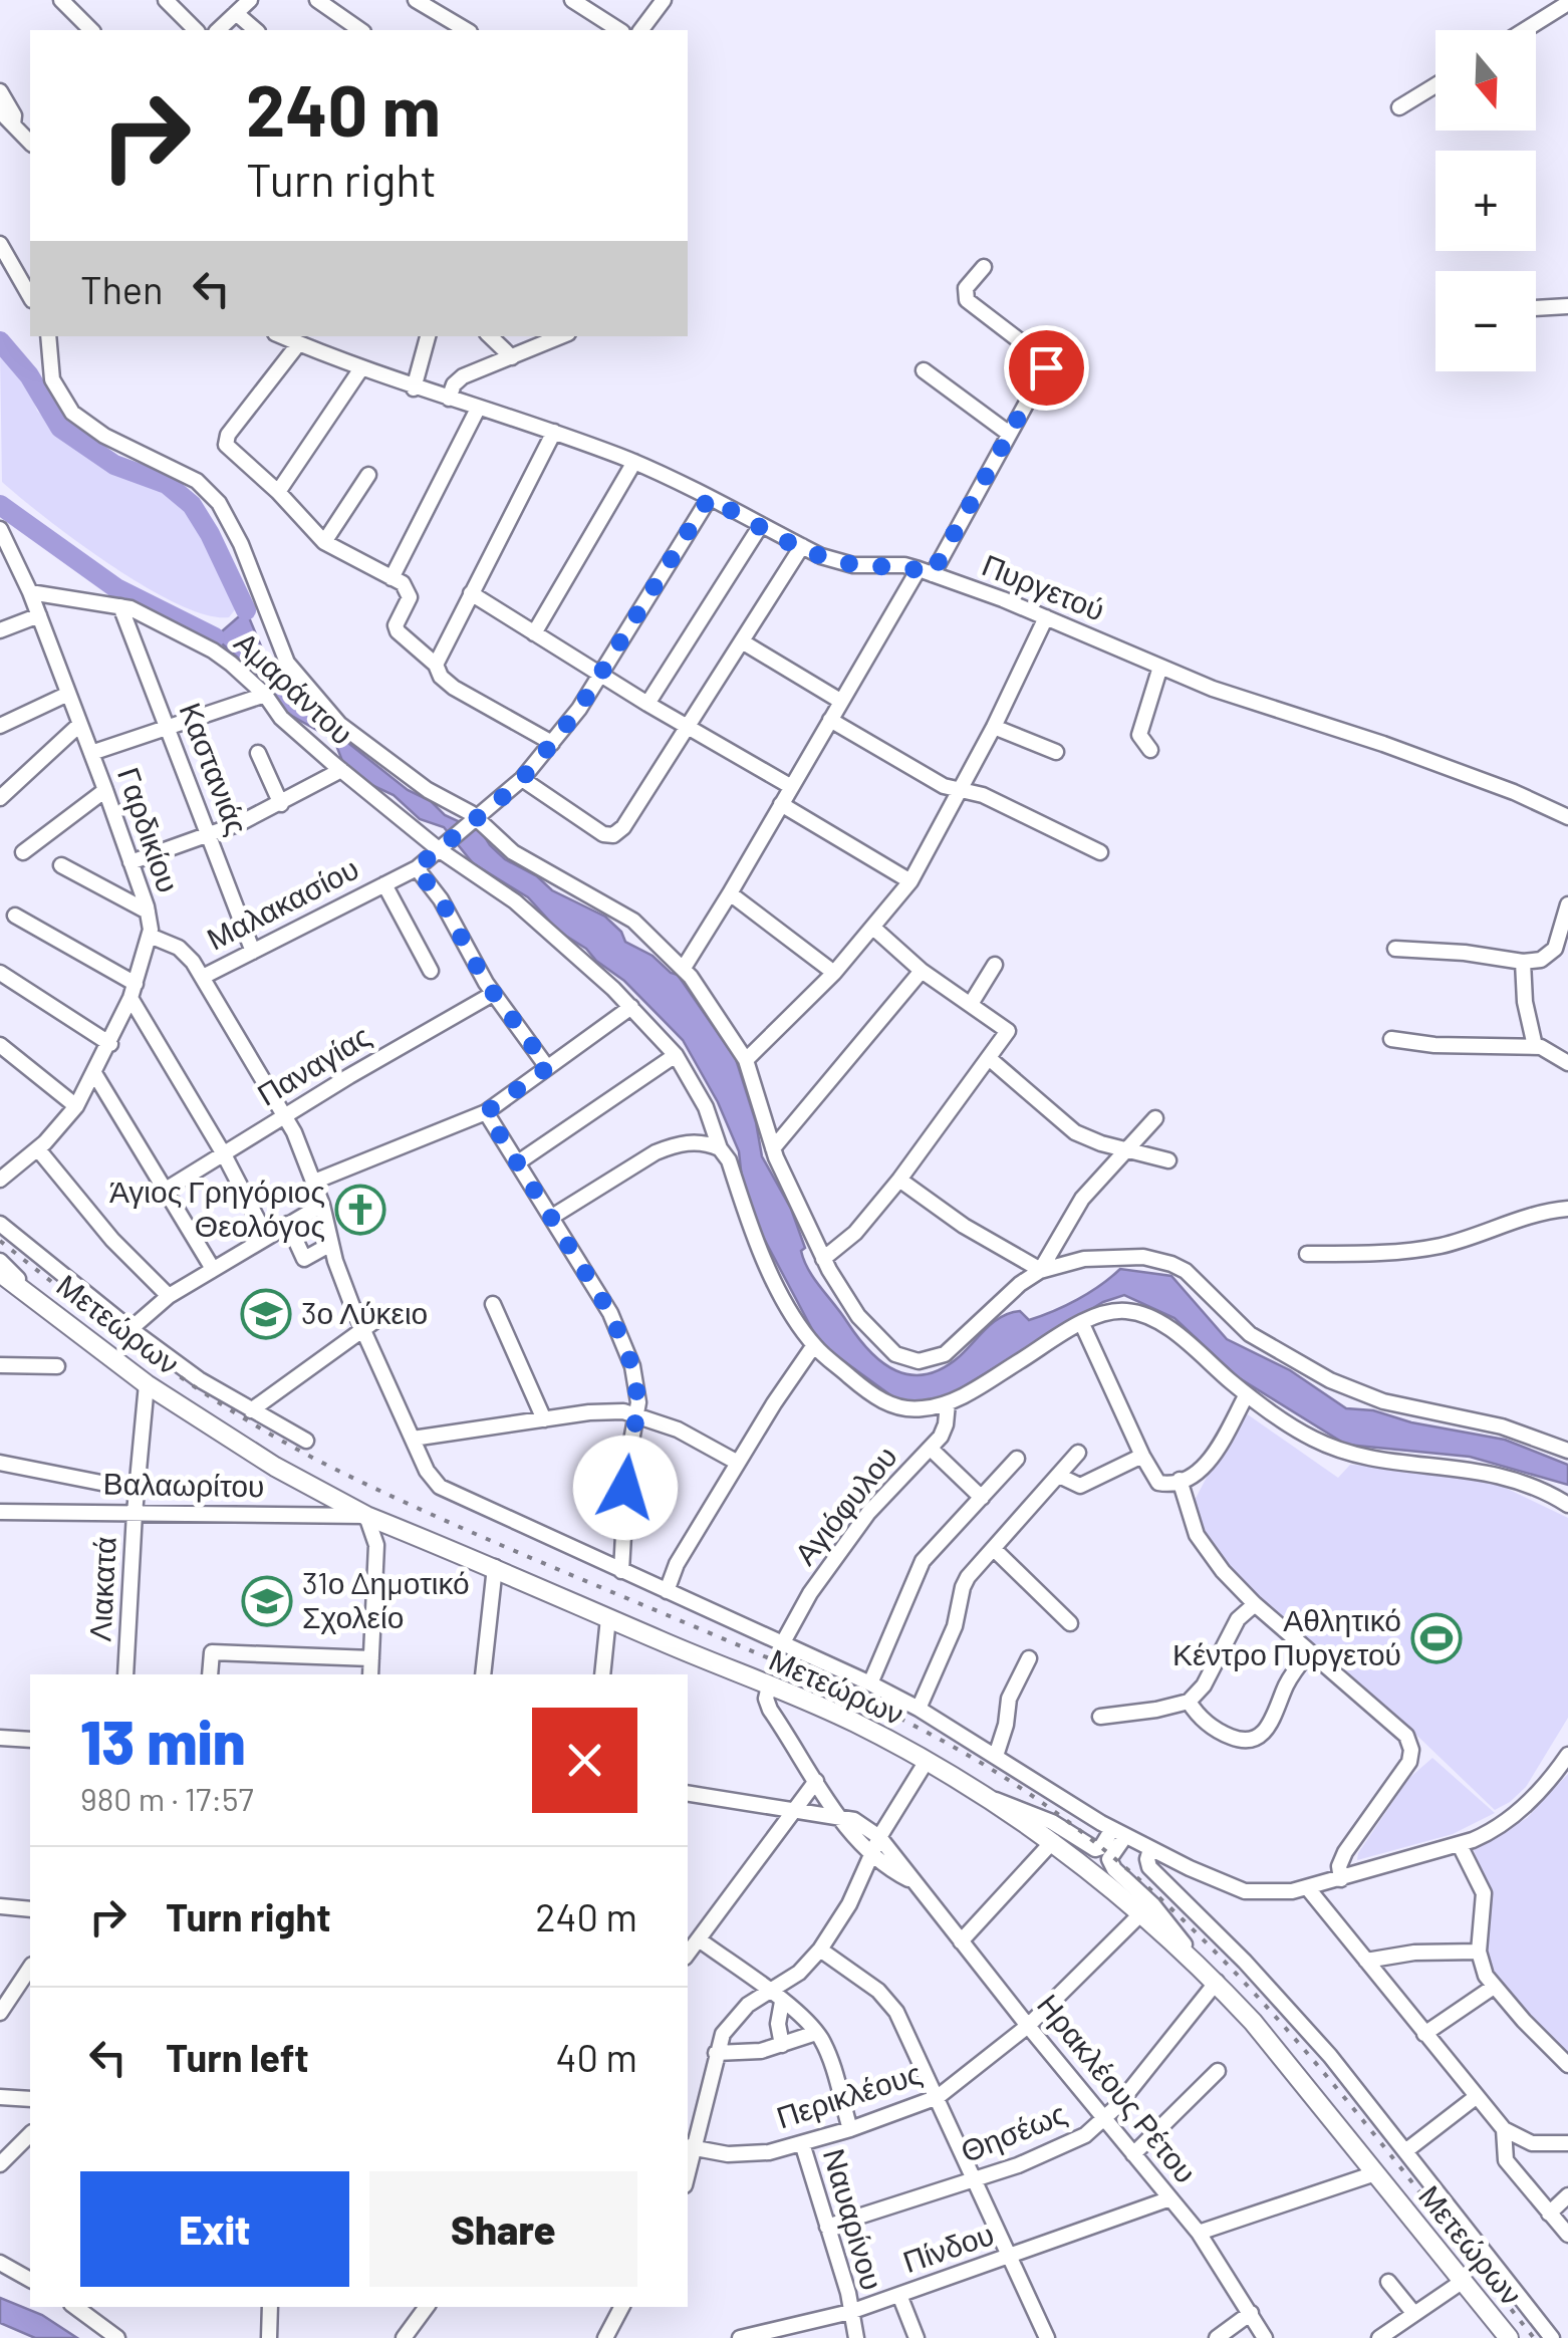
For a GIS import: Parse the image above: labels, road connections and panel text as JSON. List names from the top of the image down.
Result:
{
  "streets": {
    "main road": ["Μετεώρων"],
    "street": [
      "Πυργετού",
      "Αμαράντου",
      "Καστανιάς",
      "Γαρδικίου",
      "Μαλακασίου",
      "Παναγίας",
      "Βαλαωρίτου",
      "Αγιόφυλου",
      "Λιακατά",
      "Ηρακλέους Ρέτου",
      "Περικλέους",
      "Θησέως",
      "Ναυαρίνου",
      "Πίνδου"
    ]
  },
  "crossings": [
    ["Πυργετού", "Μαλακασίου"],
    ["Αμαράντου", "Καστανιάς"],
    ["Αμαράντου", "Γαρδικίου"],
    ["Αμαράντου", "Μαλακασίου"],
    ["Αμαράντου", "Αγιόφυλου"],
    ["Καστανιάς", "Μαλακασίου"],
    ["Μετεώρων", "Βαλαωρίτου"],
    ["Μετεώρων", "Λιακατά"],
    ["Μετεώρων", "Περικλέους"],
    ["Μετεώρων", "Θησέως"],
    ["Βαλαωρίτου", "Λιακατά"],
    ["Ηρακλέους Ρέτου", "Περικλέους"],
    ["Ηρακλέους Ρέτου", "Θησέως"],
    ["Ηρακλέους Ρέτου", "Πίνδου"],
    ["Περικλέους", "Ναυαρίνου"],
    ["Θησέως", "Ναυαρίνου"],
    ["Ναυαρίνου", "Πίνδου"]
  ],
  "places": {
    "church": ["Άγιος Γρηγόριος Θεολόγος"],
    "school or university": ["3ο Λύκειο", "31ο Δημοτικό Σχολείο"],
    "sports": ["Αθλητικό Κέντρο Πυργετού"]
  },
  "north": "bottom",
  "page": {
    "map_buttons": ["+", "−"],
    "turn": ["240 m", "Turn right"],
    "then": "Then",
    "heading": ["13 min", "980 m · 17:57"],
    "list": [
      {
        "name": "Turn right",
        "value": "240 m"
      },
      {
        "name": "Turn left",
        "value": "40 m"
      }
    ],
    "buttons": ["Exit", "Share"]
  }
}
